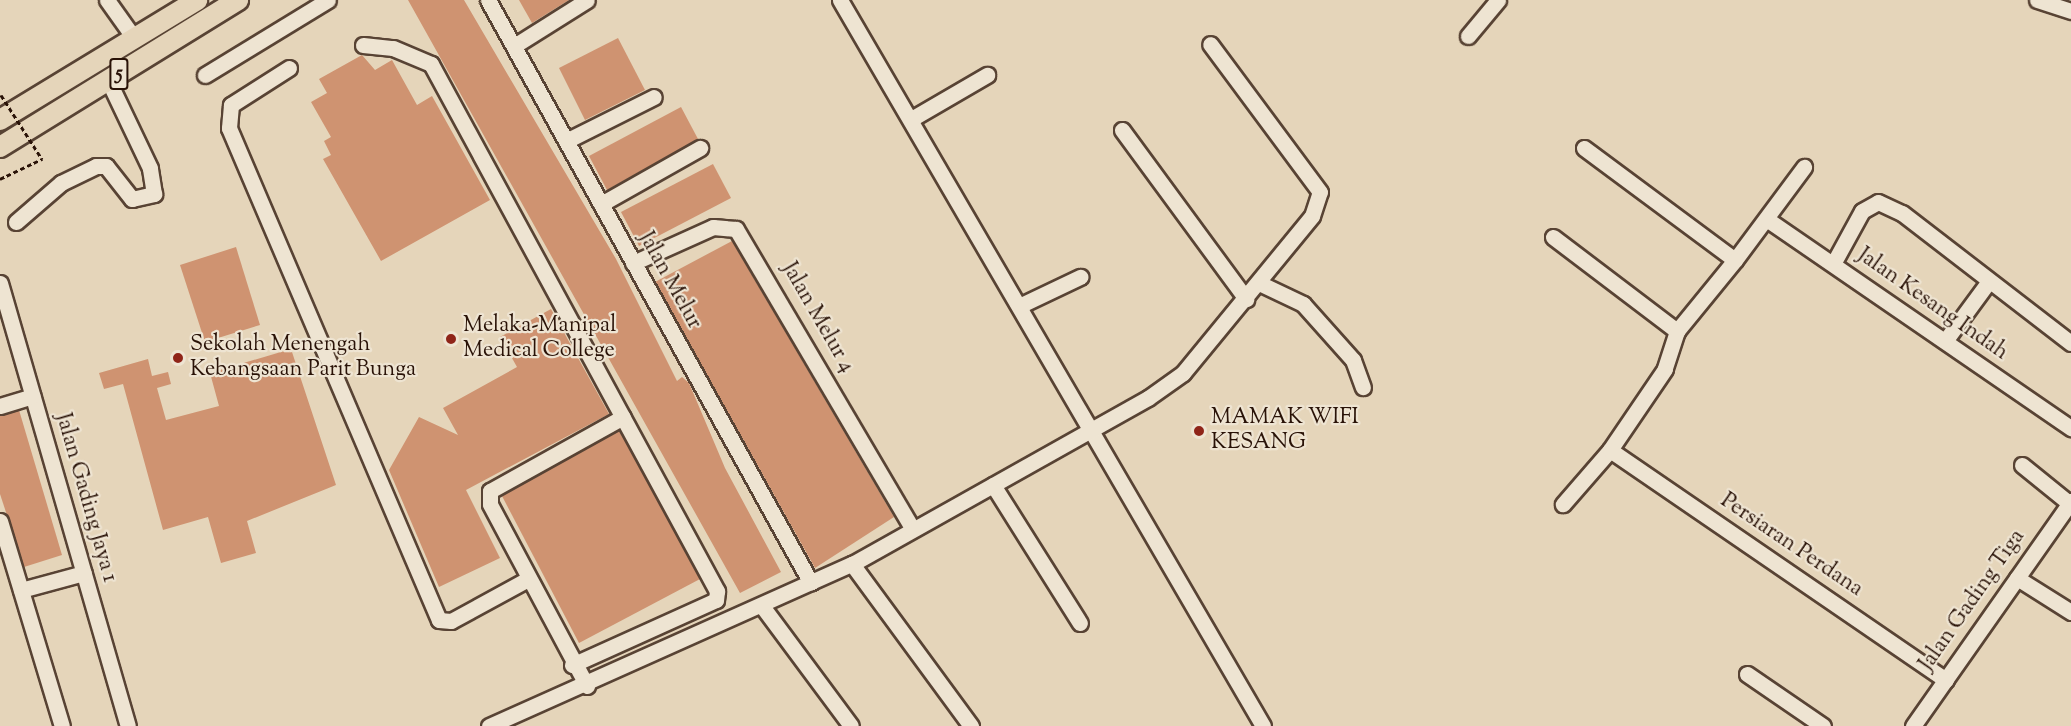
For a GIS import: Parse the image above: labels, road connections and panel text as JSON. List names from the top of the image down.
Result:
{
  "streets": {
    "main road": ["5"],
    "street": [
      "Jalan Melur",
      "Jalan Kesang Indah",
      "Jalan Melur 4",
      "Jalan Gading Jaya 1",
      "Persiaran Perdana",
      "Jalan Gading Tiga"
    ]
  },
  "crossings": [
    ["Jalan Melur", "Jalan Melur 4"],
    ["Persiaran Perdana", "Jalan Gading Tiga"]
  ],
  "places": ["Melaka-Manipal Medical College", "Sekolah Menengah Kebangsaan Parit Bunga", "MAMAK WIFI KESANG"]
}
